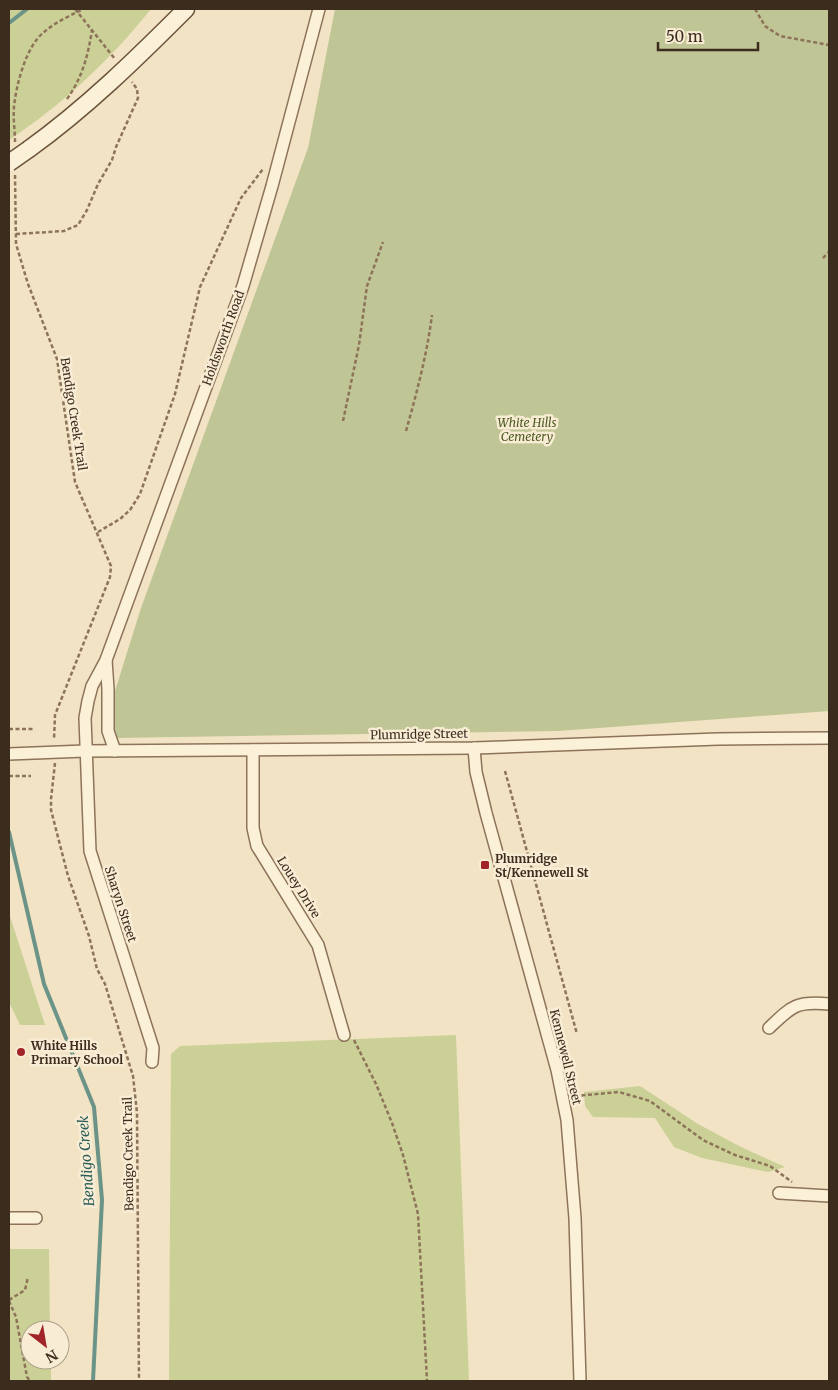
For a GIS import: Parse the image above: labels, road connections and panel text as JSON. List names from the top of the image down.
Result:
{
  "streets": {
    "street": [
      "Holdsworth Road",
      "Plumridge Street",
      "Louey Drive",
      "Sharyn Street",
      "Kennewell Street"
    ],
    "path": ["Bendigo Creek Trail"]
  },
  "crossings": [
    ["Holdsworth Road", "Plumridge Street"],
    ["Holdsworth Road", "Sharyn Street"],
    ["Plumridge Street", "Louey Drive"],
    ["Plumridge Street", "Sharyn Street"],
    ["Plumridge Street", "Kennewell Street"]
  ],
  "water": ["Bendigo Creek"],
  "parks": ["White Hills Cemetery"],
  "places": {
    "transit": ["Plumridge St/Kennewell St"],
    "other": ["White Hills Primary School"]
  },
  "scale_bar": "50 m",
  "north": "bottom right"
}
